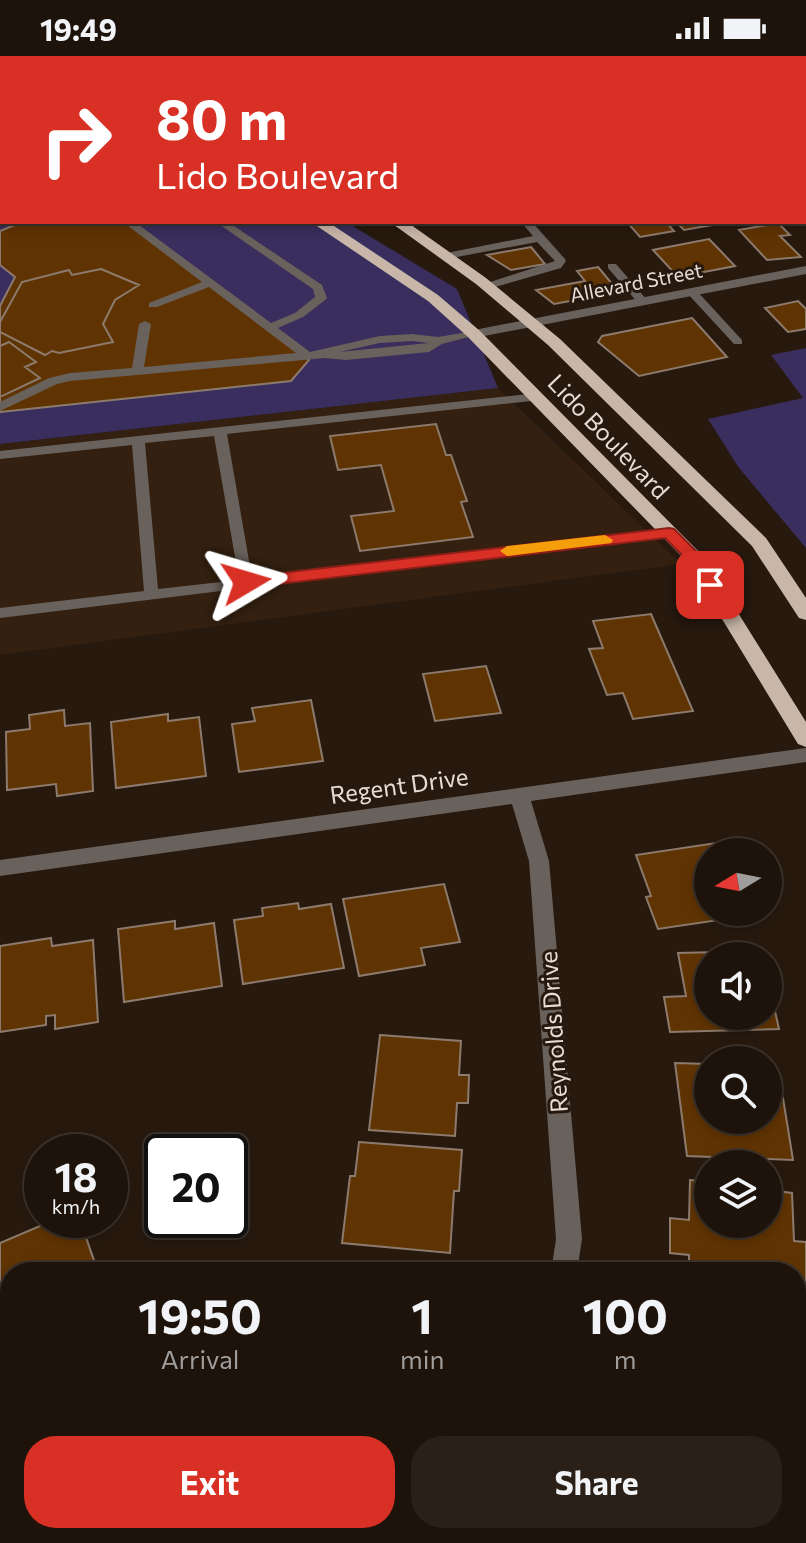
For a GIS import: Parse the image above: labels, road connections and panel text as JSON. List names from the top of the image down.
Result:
{
  "streets": {
    "highway": ["Lido Boulevard"],
    "street": ["Allevard Street", "Regent Drive", "Reynolds Drive"]
  },
  "crossings": [
    ["Allevard Street", "Lido Boulevard"],
    ["Regent Drive", "Reynolds Drive"]
  ],
  "north": "left",
  "page": {
    "status": "19:49",
    "turn": ["80 m", "Lido Boulevard"],
    "speed": "18 km/h",
    "limit": "20",
    "eta": [
      "19:50",
      "Arrival",
      "1",
      "min",
      "100",
      "m"
    ],
    "buttons": ["Exit", "Share"]
  }
}
